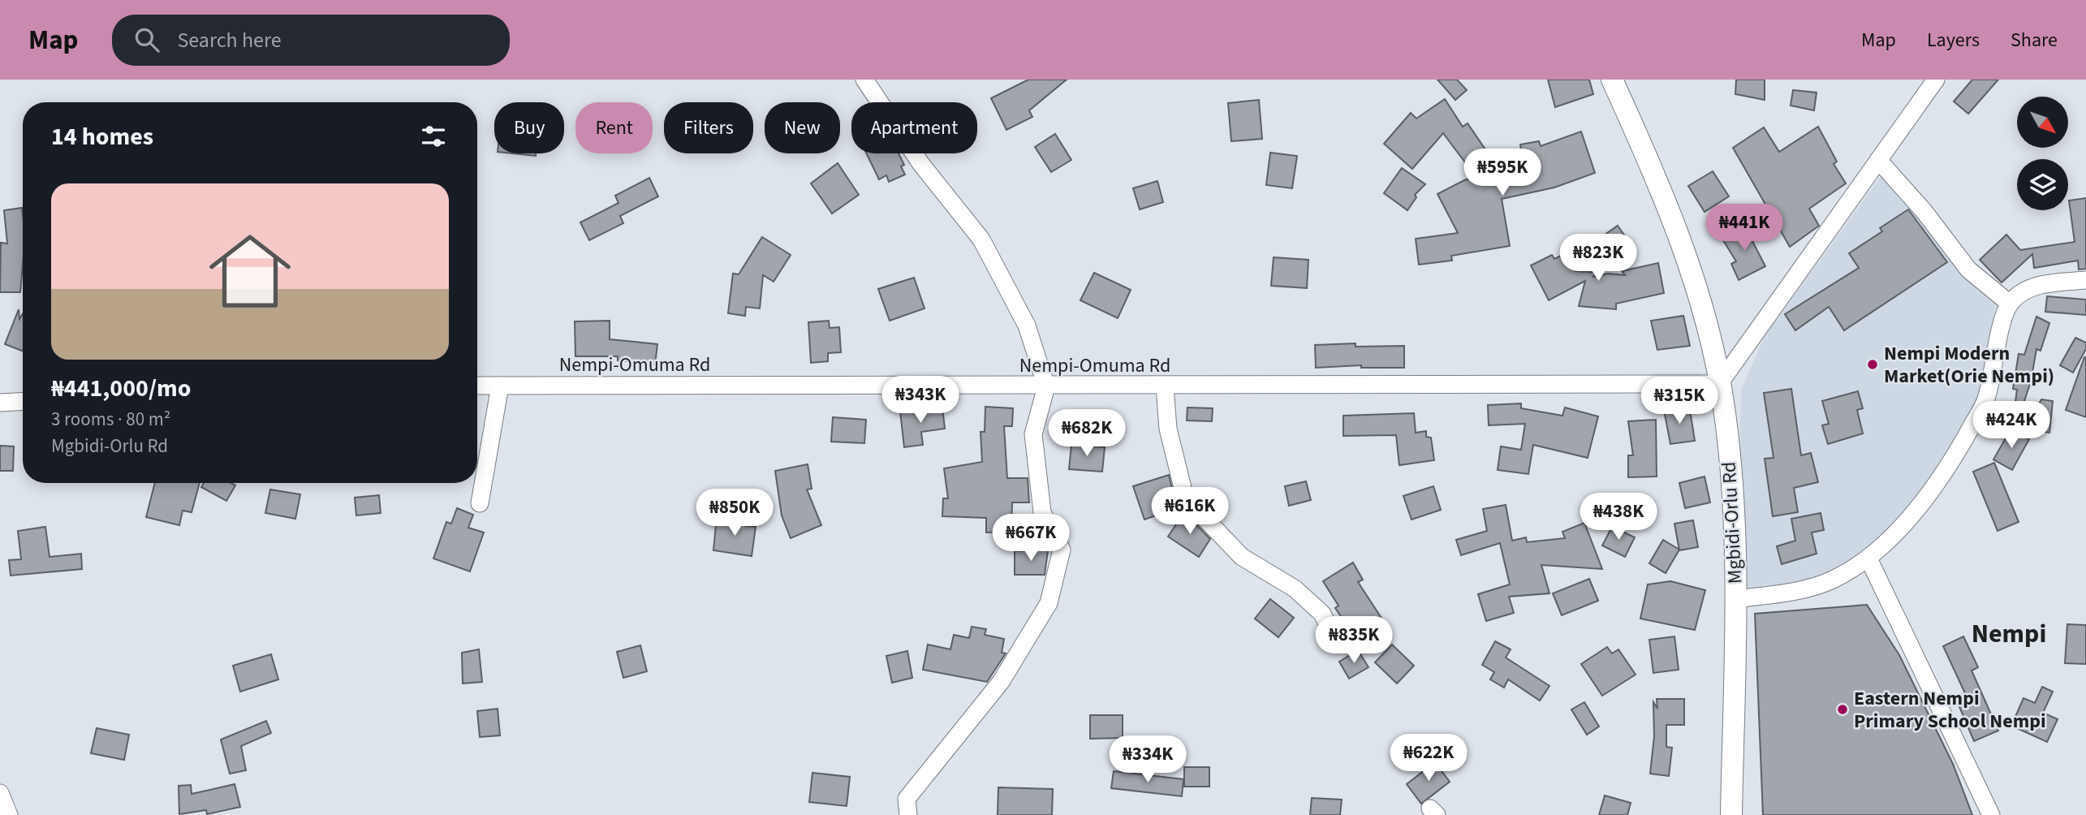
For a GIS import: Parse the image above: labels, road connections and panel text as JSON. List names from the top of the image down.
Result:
{
  "streets": {
    "main road": ["Mgbidi-Orlu Rd"],
    "street": ["Nempi-Omuma Rd"]
  },
  "crossings": [
    ["Nempi-Omuma Rd", "Mgbidi-Orlu Rd"]
  ],
  "districts": ["Nempi"],
  "places": ["Nempi Modern Market(Orie Nempi)", "Eastern Nempi Primary School Nempi"],
  "north": "bottom right",
  "page": {
    "header": "Map",
    "search": "Search here",
    "nav": ["Map", "Layers", "Share"],
    "chip": [
      "Buy",
      "Rent",
      "Filters",
      "New",
      "Apartment"
    ],
    "heading": "14 homes",
    "price": [
      "₦595K",
      "₦441K",
      "₦823K",
      "₦343K",
      "₦315K",
      "₦424K",
      "₦682K",
      "₦616K",
      "₦850K",
      "₦438K",
      "₦667K",
      "₦835K",
      "₦622K",
      "₦334K"
    ],
    "list": [
      {
        "name": "₦441,000/mo",
        "note": "3 rooms · 80 m² · Mgbidi-Orlu Rd"
      }
    ]
  }
}
